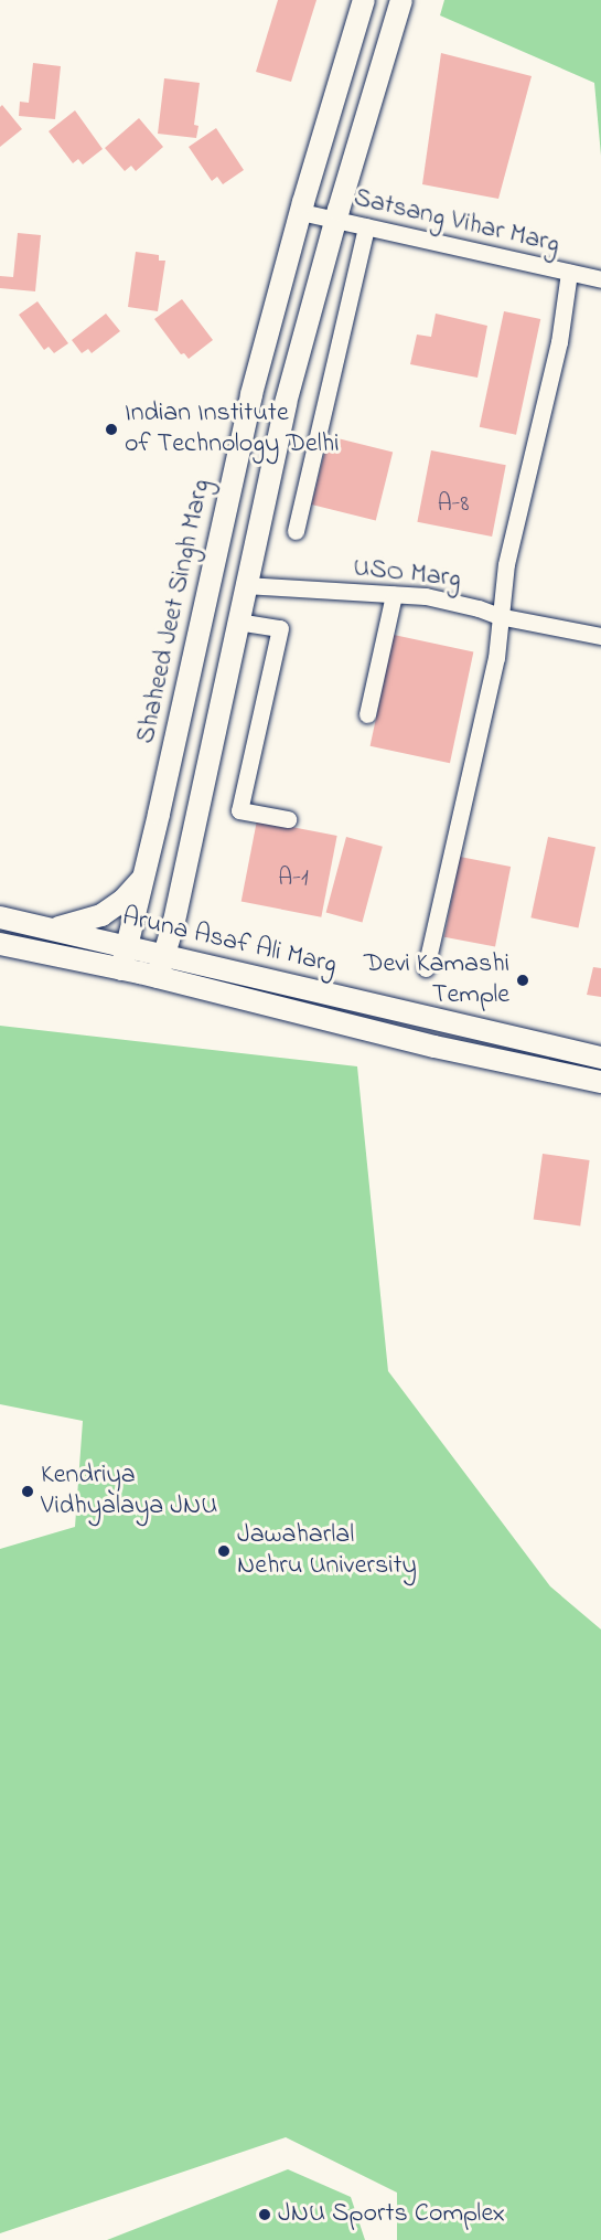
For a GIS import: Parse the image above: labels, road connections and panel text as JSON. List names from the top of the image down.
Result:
{
  "streets": {
    "main road": ["Shaheed Jeet Singh Marg", "Aruna Asaf Ali Marg"],
    "street": ["Satsang Vihar Marg", "USO Marg"]
  },
  "crossings": [
    ["Satsang Vihar Marg", "Shaheed Jeet Singh Marg"],
    ["Shaheed Jeet Singh Marg", "Aruna Asaf Ali Marg"]
  ],
  "places": [
    "Indian Institute of Technology Delhi",
    "Devi Kamashi Temple",
    "Kendriya Vidhyalaya JNU",
    "Jawaharlal Nehru University",
    "JNU Sports Complex"
  ],
  "house_numbers": ["A-8", "A-1"]
}
